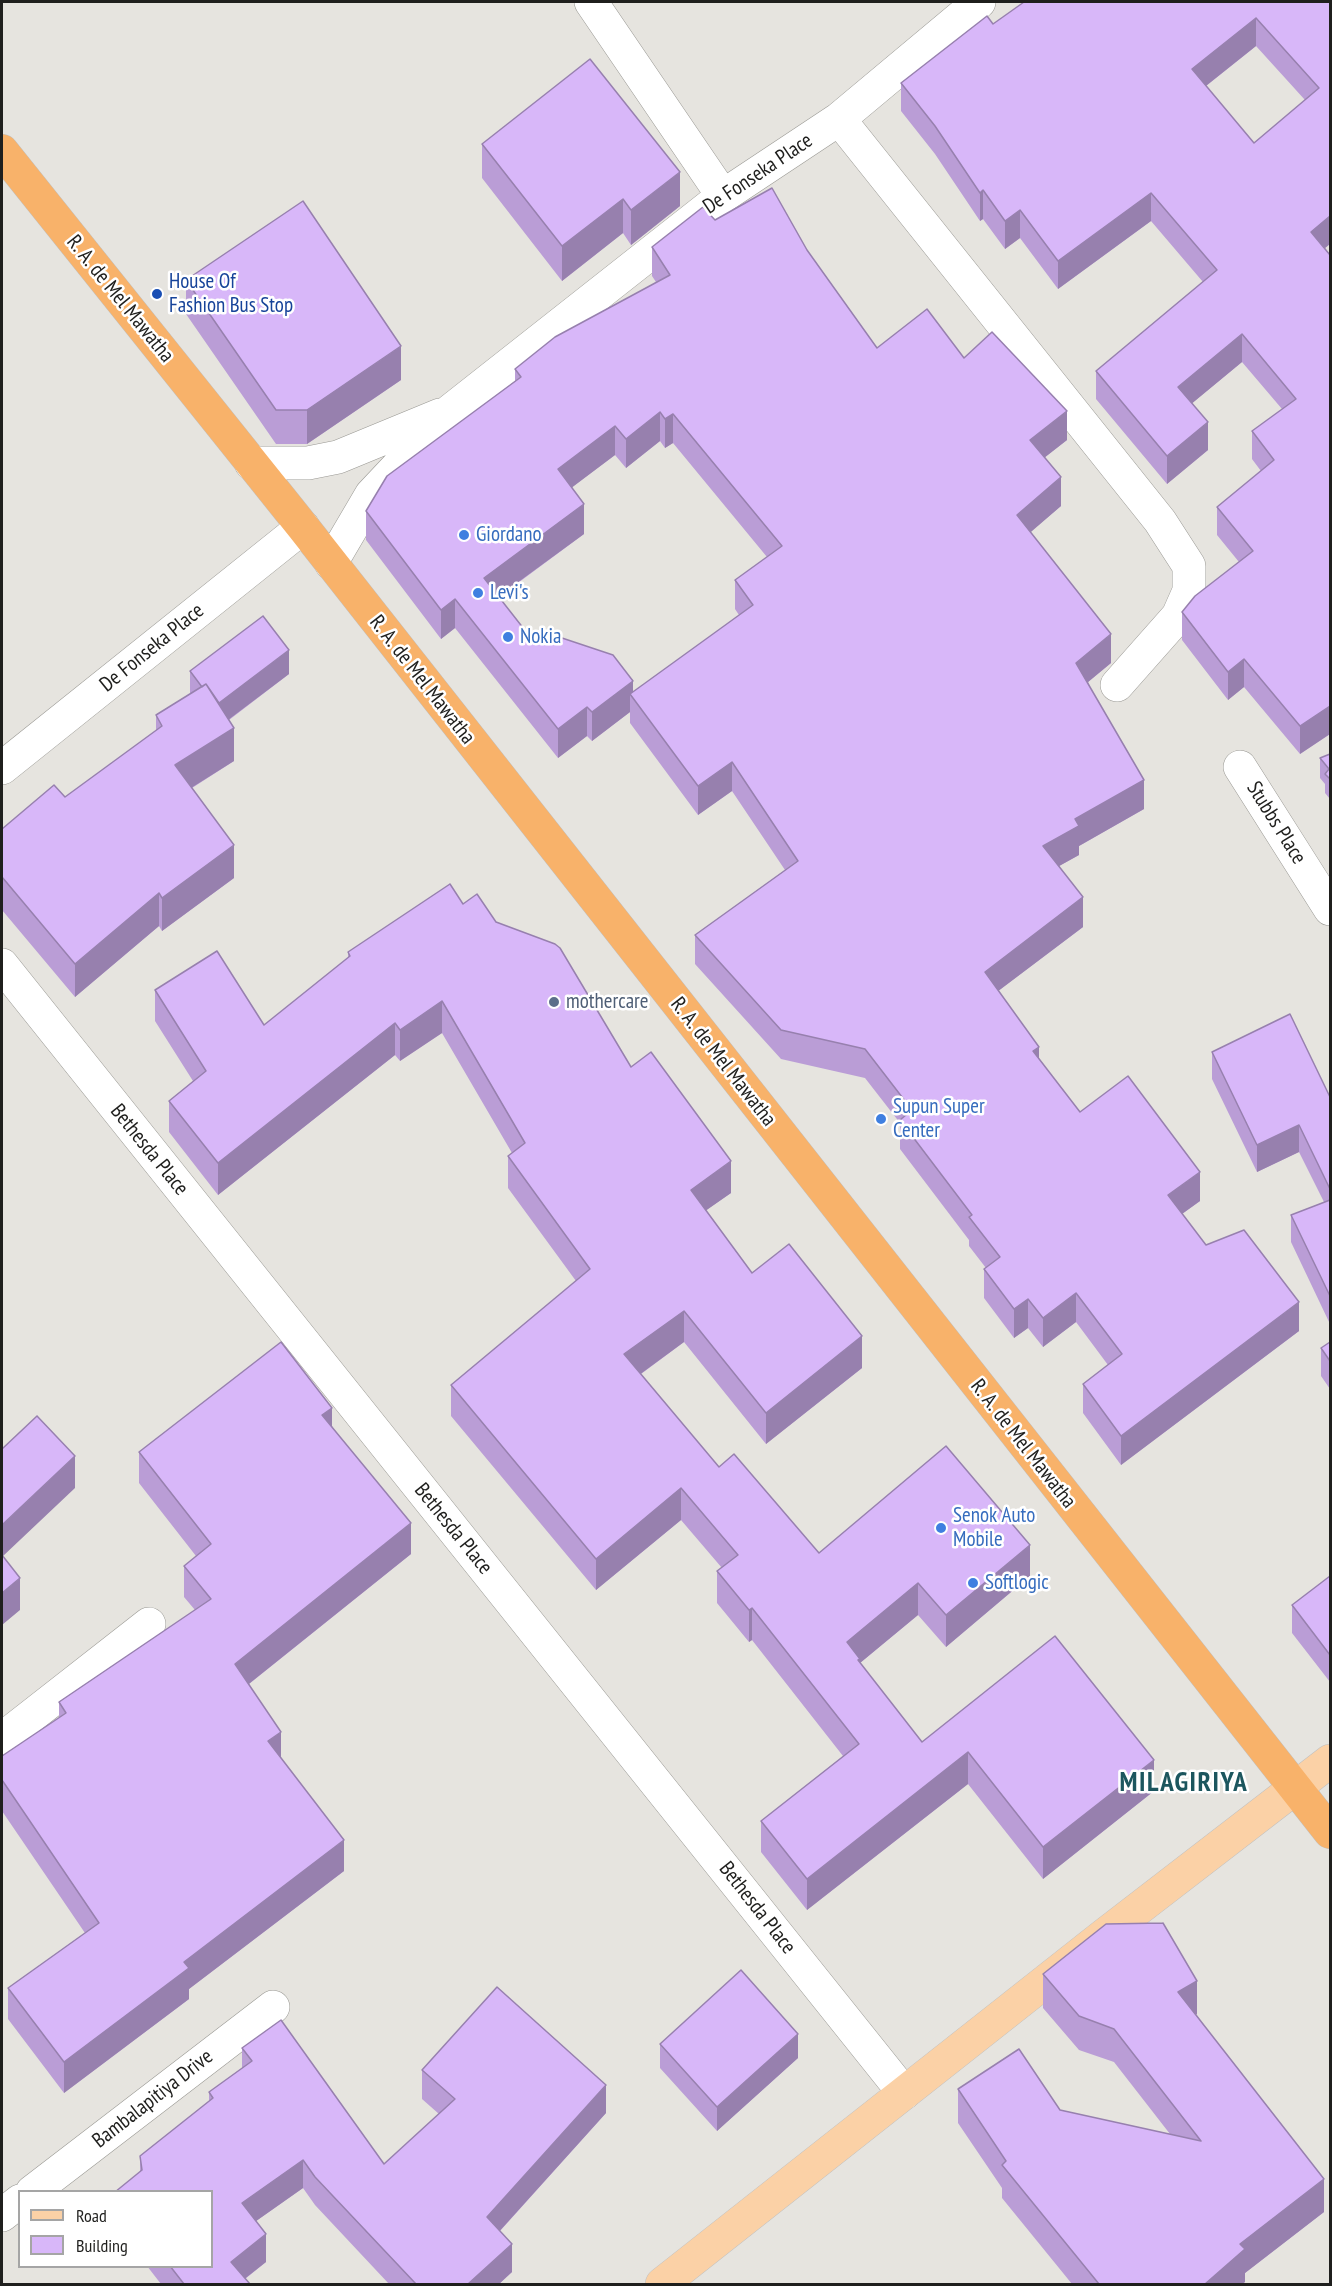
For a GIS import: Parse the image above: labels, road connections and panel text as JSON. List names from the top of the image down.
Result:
{
  "streets": {
    "highway": ["R. A. de Mel Mawatha"],
    "street": [
      "De Fonseka Place",
      "Stubbs Place",
      "Bethesda Place",
      "Bambalapitiya Drive"
    ]
  },
  "crossings": [
    ["De Fonseka Place", "R. A. de Mel Mawatha"]
  ],
  "districts": ["MILAGIRIYA"],
  "places": [
    "House Of Fashion Bus Stop",
    "Giordano",
    "Levi's",
    "Nokia",
    "mothercare",
    "Supun Super Center",
    "Senok Auto Mobile",
    "Softlogic"
  ],
  "legend": ["Road", "Building"]
}
